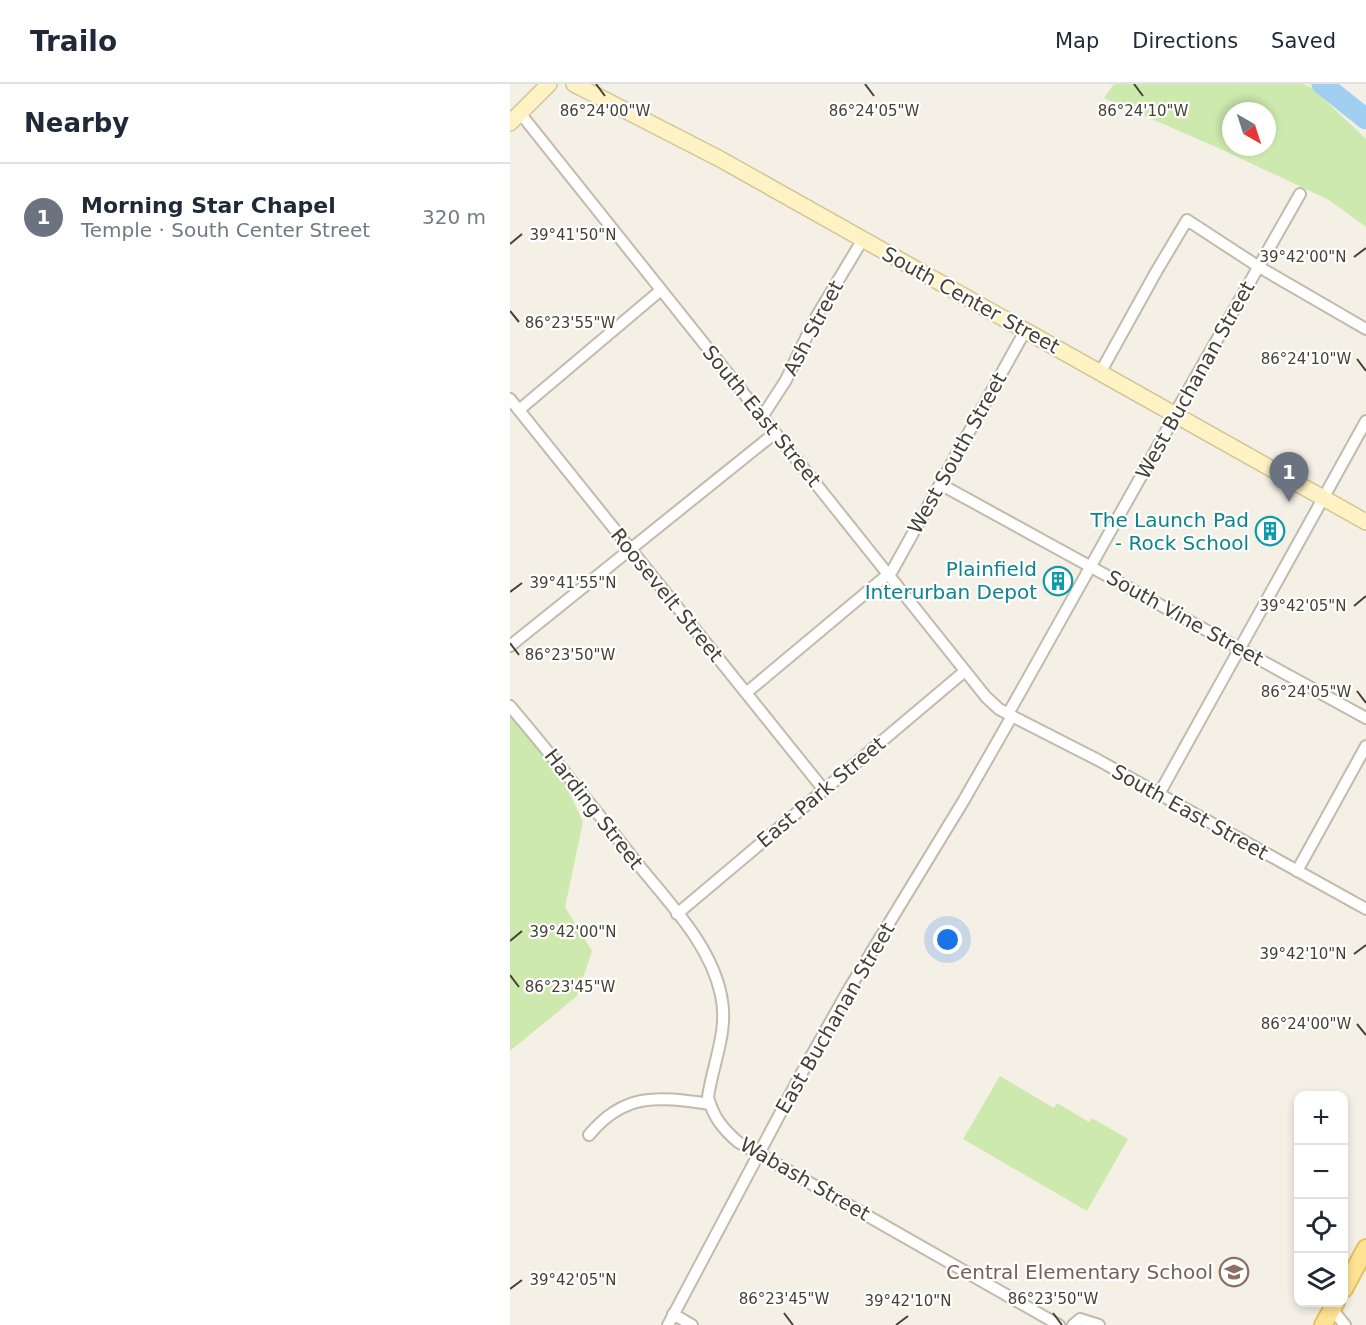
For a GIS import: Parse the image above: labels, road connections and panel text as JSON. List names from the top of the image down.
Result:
{
  "streets": {
    "main road": ["South Center Street"],
    "street": [
      "Ash Street",
      "West Buchanan Street",
      "South East Street",
      "West South Street",
      "Roosevelt Street",
      "South Vine Street",
      "East Park Street",
      "Harding Street",
      "East Buchanan Street",
      "Wabash Street"
    ]
  },
  "crossings": [
    ["South Center Street", "Ash Street"],
    ["South Center Street", "West Buchanan Street"],
    ["South Center Street", "West South Street"],
    ["Ash Street", "South East Street"],
    ["West Buchanan Street", "South Vine Street"],
    ["West Buchanan Street", "East Buchanan Street"],
    ["South East Street", "West South Street"],
    ["South East Street", "East Park Street"],
    ["South East Street", "East Buchanan Street"],
    ["West South Street", "Roosevelt Street"],
    ["West South Street", "South Vine Street"],
    ["Roosevelt Street", "East Park Street"],
    ["South Vine Street", "East Buchanan Street"],
    ["East Park Street", "Harding Street"],
    ["East Buchanan Street", "Wabash Street"]
  ],
  "places": {
    "building": ["The Launch Pad - Rock School", "Plainfield Interurban Depot"],
    "school or university": ["Central Elementary School"]
  },
  "north": "bottom right",
  "page": {
    "header": "Trailo",
    "nav": ["Map", "Directions", "Saved"],
    "heading": "Nearby",
    "list": [
      {
        "mark": "1",
        "name": "Morning Star Chapel",
        "note": "Temple · South Center Street",
        "value": "320 m"
      }
    ],
    "pins": "1",
    "map_buttons": ["+", "−"]
  },
  "coordinates": [
    "86°24'10\"W",
    "86°24'00\"W",
    "86°24'05\"W",
    "39°41'50\"N",
    "39°42'00\"N",
    "86°23'55\"W",
    "39°41'55\"N",
    "39°42'05\"N",
    "86°23'50\"W",
    "39°42'10\"N",
    "86°23'45\"W"
  ]
}
